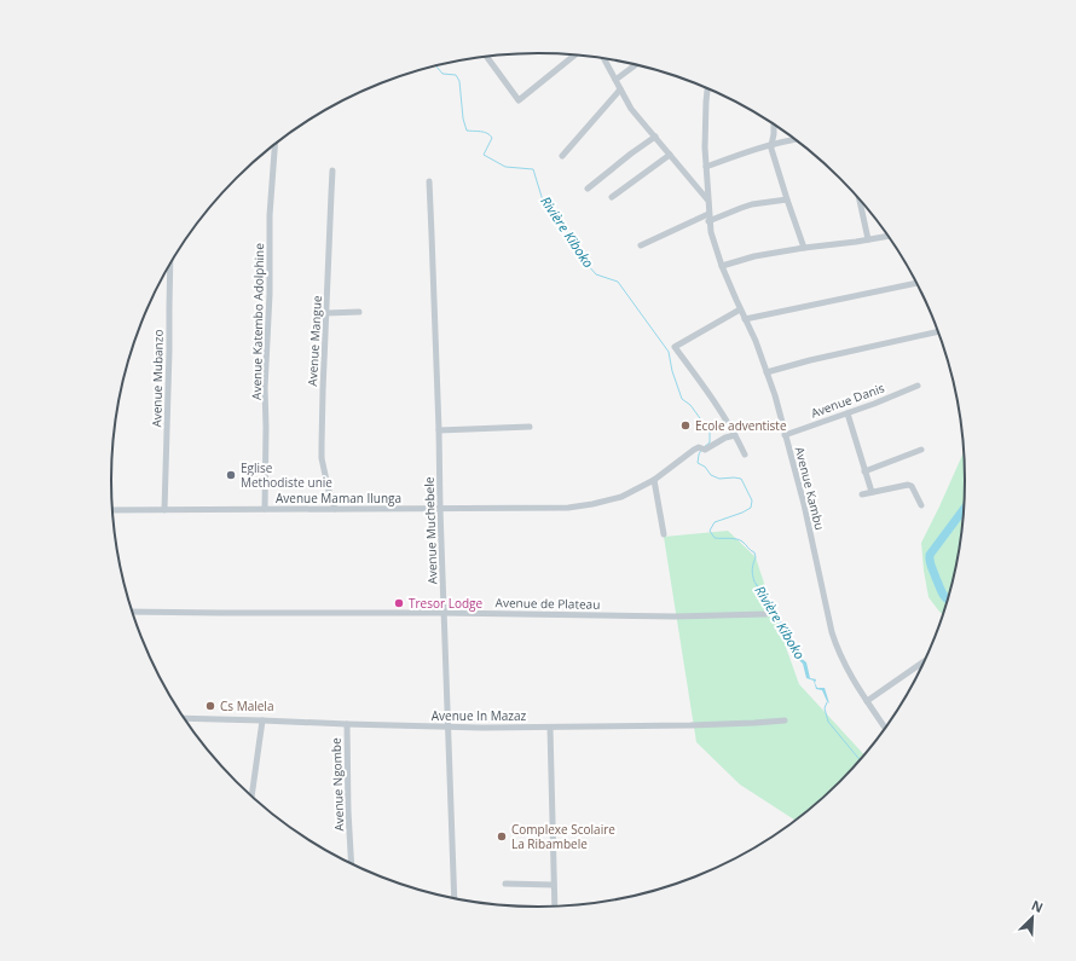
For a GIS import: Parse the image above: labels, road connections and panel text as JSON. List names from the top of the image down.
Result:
{
  "streets": {
    "street": [
      "Avenue Katembo Adolphine",
      "Avenue Mangue",
      "Avenue Mubanzo",
      "Avenue Danis",
      "Avenue Kambu",
      "Avenue Maman Ilunga",
      "Avenue Muchebele",
      "Avenue de Plateau",
      "Avenue In Mazaz",
      "Avenue Ngombe"
    ]
  },
  "crossings": [
    ["Avenue Katembo Adolphine", "Avenue Maman Ilunga"],
    ["Avenue Mangue", "Avenue Maman Ilunga"],
    ["Avenue Mubanzo", "Avenue Maman Ilunga"],
    ["Avenue Danis", "Avenue Kambu"],
    ["Avenue Maman Ilunga", "Avenue Muchebele"],
    ["Avenue Muchebele", "Avenue de Plateau"],
    ["Avenue Muchebele", "Avenue In Mazaz"],
    ["Avenue In Mazaz", "Avenue Ngombe"]
  ],
  "water": ["Rivière Kiboko"],
  "places": [
    "Ecole adventiste",
    "Eglise Methodiste unie",
    "Tresor Lodge",
    "Cs Malela",
    "Complexe Scolaire La Ribambele"
  ],
  "north": "top right"
}
